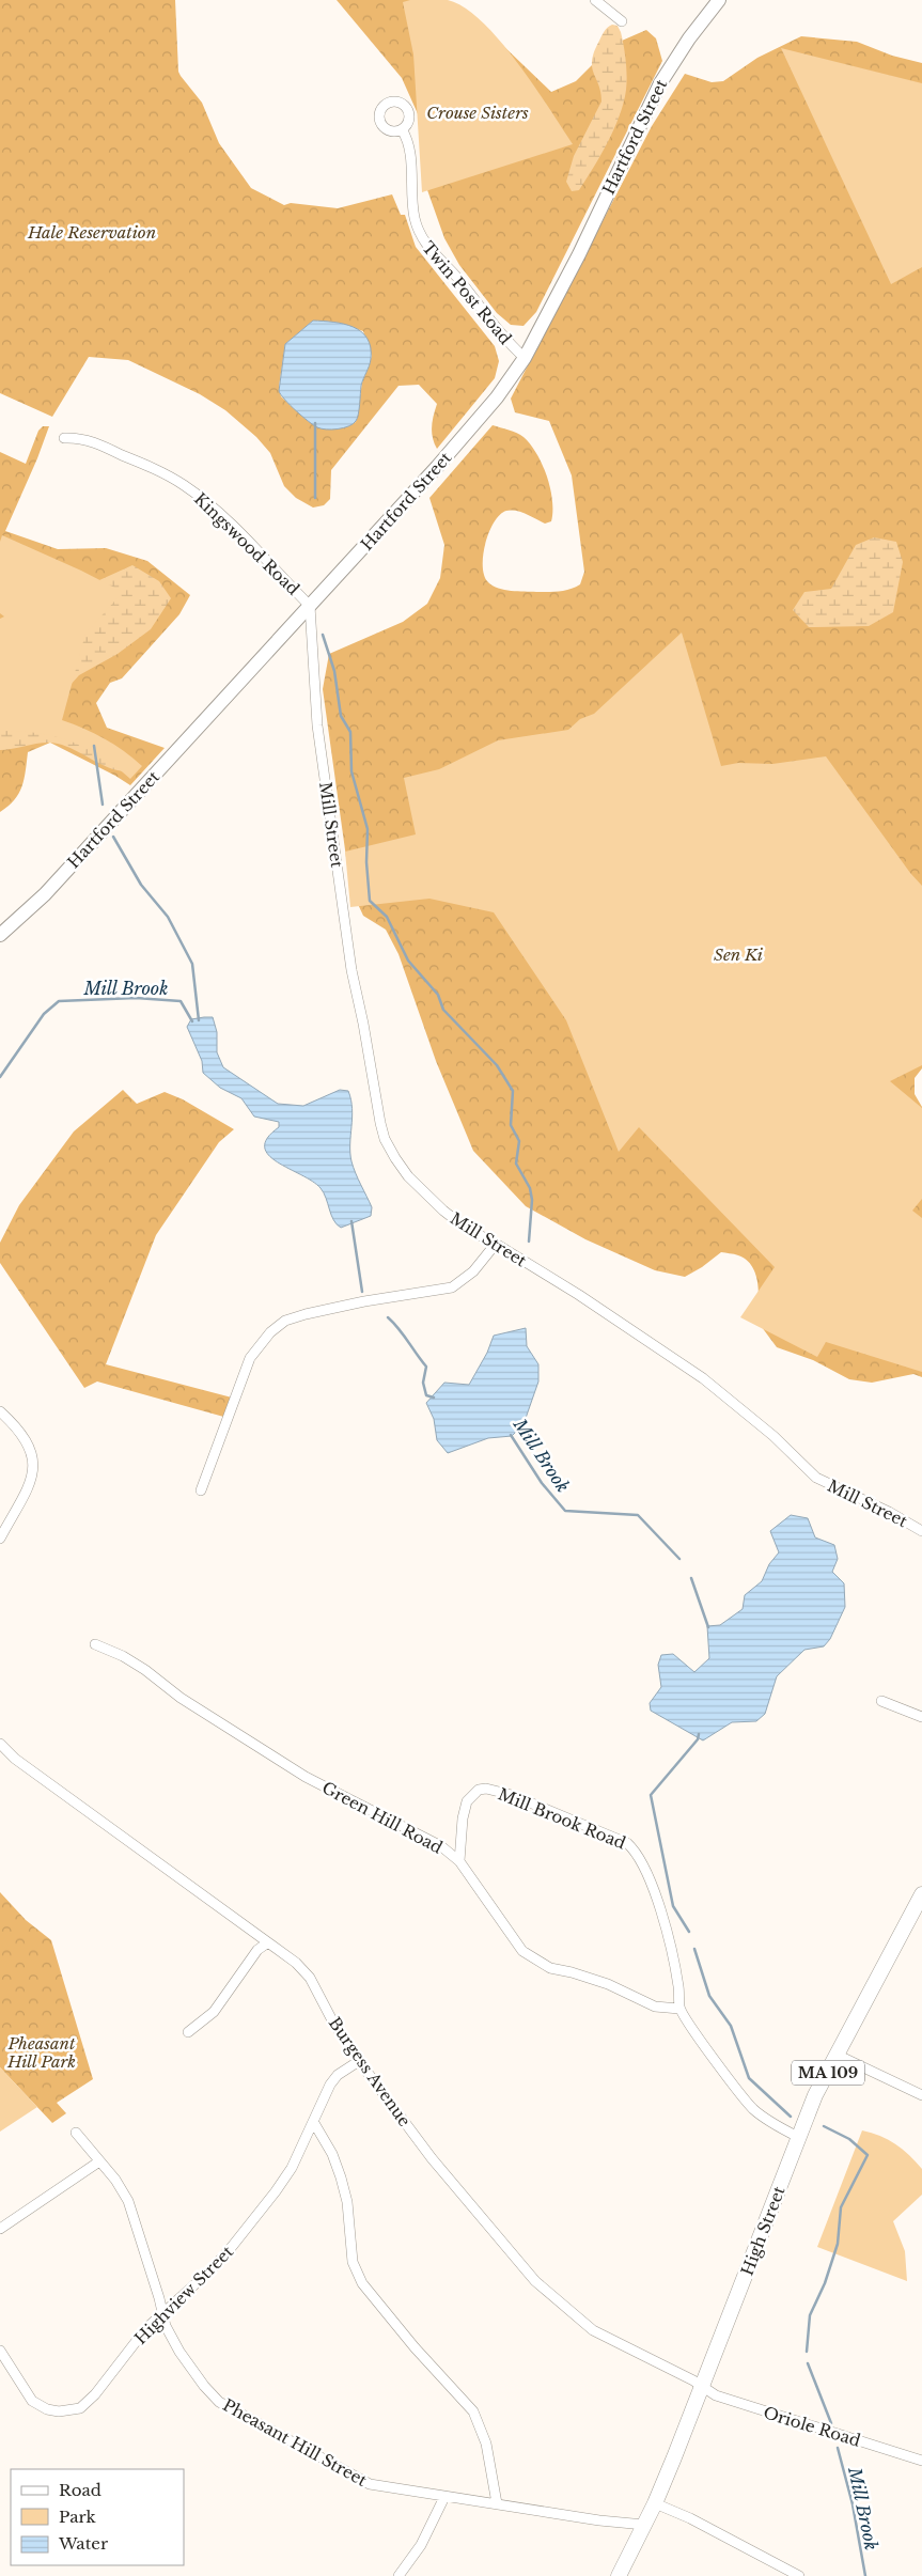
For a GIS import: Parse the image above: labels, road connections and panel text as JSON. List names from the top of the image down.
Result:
{
  "streets": {
    "main road": ["MA 109", "High Street"],
    "street": [
      "Hartford Street",
      "Twin Post Road",
      "Kingswood Road",
      "Mill Street",
      "Green Hill Road",
      "Mill Brook Road",
      "Burgess Avenue",
      "Highview Street",
      "Oriole Road",
      "Pheasant Hill Street"
    ]
  },
  "crossings": [
    ["Hartford Street", "Twin Post Road"],
    ["Hartford Street", "Kingswood Road"],
    ["Hartford Street", "Mill Street"],
    ["Kingswood Road", "Mill Street"],
    ["Green Hill Road", "Mill Brook Road"],
    ["Burgess Avenue", "High Street"],
    ["Burgess Avenue", "Highview Street"],
    ["Burgess Avenue", "Oriole Road"],
    ["High Street", "Oriole Road"],
    ["High Street", "Pheasant Hill Street"],
    ["Highview Street", "Pheasant Hill Street"]
  ],
  "water": ["Mill Brook"],
  "parks": [
    "Crouse Sisters",
    "Hale Reservation",
    "Sen Ki",
    "Pheasant Hill Park"
  ],
  "legend": ["Road", "Park", "Water"]
}
